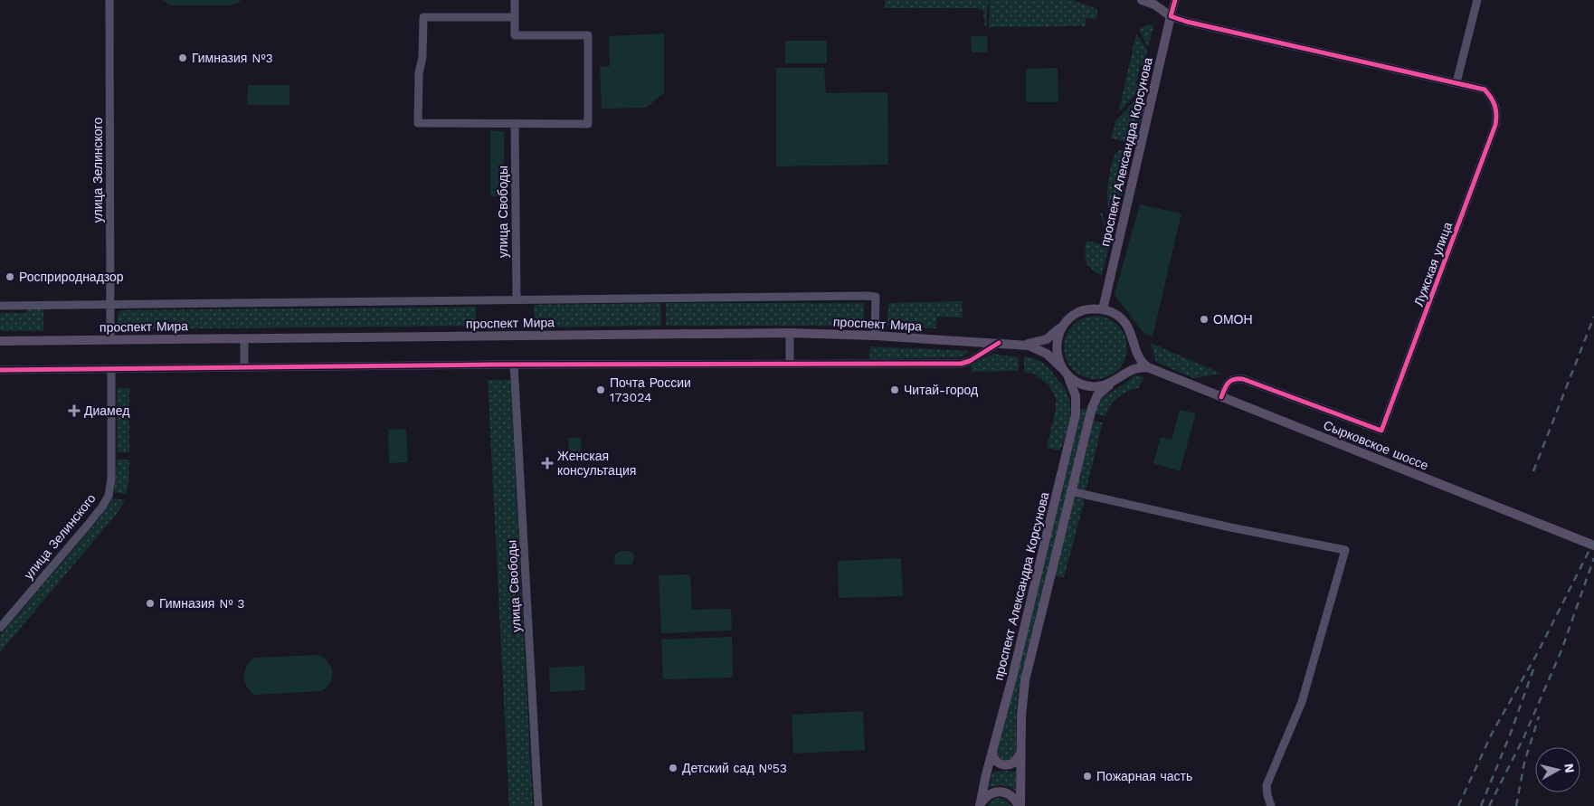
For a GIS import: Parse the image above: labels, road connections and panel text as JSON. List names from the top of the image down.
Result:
{
  "streets": {
    "main road": ["проспект Александра Корсунова", "проспект Мира", "Сырковское шоссе"],
    "street": ["улица Зелинского", "улица Свободы", "Лужская улица"]
  },
  "crossings": [
    ["проспект Александра Корсунова", "проспект Мира"],
    ["улица Зелинского", "проспект Мира"],
    ["Лужская улица", "Сырковское шоссе"]
  ],
  "places": {
    "other": [
      "Гимназия №3",
      "Росприроднадзор",
      "ОМОН",
      "Почта России 173024",
      "Читай-город",
      "Гимназия № 3",
      "Детский сад №53",
      "Пожарная часть"
    ],
    "health": ["Диамед", "Женская консультация"]
  },
  "north": "right"
}
